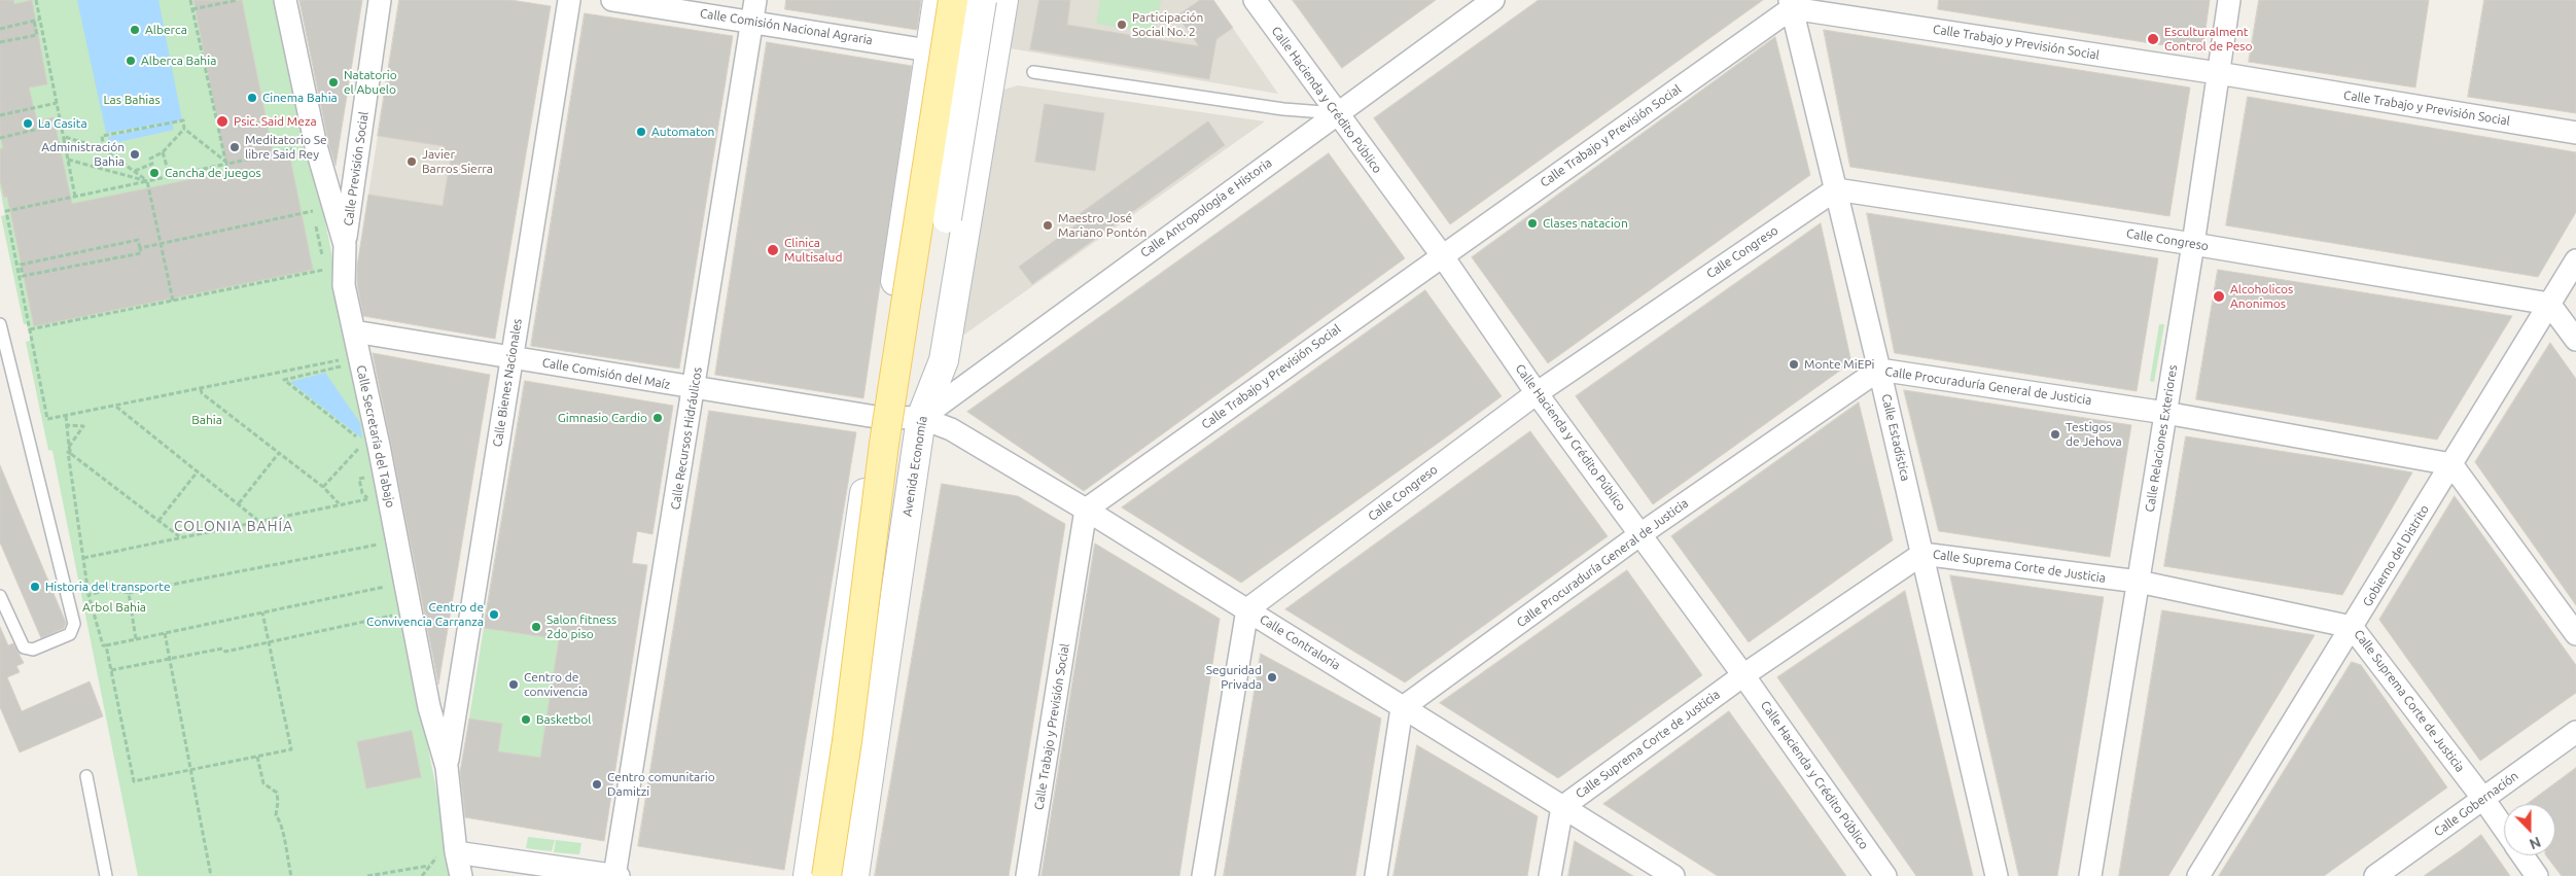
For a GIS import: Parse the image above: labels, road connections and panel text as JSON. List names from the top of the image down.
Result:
{
  "streets": {
    "main road": ["Avenida Economía"],
    "street": [
      "Calle Comisión Nacional Agraria",
      "Calle Trabajo y Previsión Social",
      "Calle Hacienda y Crédito Público",
      "Calle Previsión Social",
      "Calle Antropología e Historia",
      "Calle Congreso",
      "Calle Comisión del Maíz",
      "Calle Bienes Nacionales",
      "Calle Procuraduría General de Justicia",
      "Calle Secretaría del Tabajo",
      "Calle Estadística",
      "Calle Recursos Hidráulicos",
      "Calle Relaciones Exteriores",
      "Gobierno del Distrito",
      "Calle Suprema Corte de Justicia",
      "Calle Contraloria",
      "Calle Gobernación"
    ]
  },
  "crossings": [
    ["Calle Comisión Nacional Agraria", "Calle Recursos Hidráulicos"],
    ["Calle Trabajo y Previsión Social", "Calle Hacienda y Crédito Público"],
    ["Calle Trabajo y Previsión Social", "Calle Estadística"],
    ["Calle Trabajo y Previsión Social", "Calle Relaciones Exteriores"],
    ["Calle Trabajo y Previsión Social", "Calle Contraloria"],
    ["Calle Hacienda y Crédito Público", "Calle Antropología e Historia"],
    ["Calle Hacienda y Crédito Público", "Calle Congreso"],
    ["Calle Hacienda y Crédito Público", "Calle Procuraduría General de Justicia"],
    ["Calle Hacienda y Crédito Público", "Calle Suprema Corte de Justicia"],
    ["Calle Previsión Social", "Calle Secretaría del Tabajo"],
    ["Calle Antropología e Historia", "Calle Comisión del Maíz"],
    ["Calle Antropología e Historia", "Avenida Economía"],
    ["Calle Antropología e Historia", "Calle Contraloria"],
    ["Calle Congreso", "Calle Estadística"],
    ["Calle Congreso", "Calle Relaciones Exteriores"],
    ["Calle Congreso", "Gobierno del Distrito"],
    ["Calle Congreso", "Calle Contraloria"],
    ["Calle Comisión del Maíz", "Calle Bienes Nacionales"],
    ["Calle Comisión del Maíz", "Calle Secretaría del Tabajo"],
    ["Calle Comisión del Maíz", "Calle Recursos Hidráulicos"],
    ["Calle Comisión del Maíz", "Avenida Economía"],
    ["Calle Comisión del Maíz", "Calle Contraloria"],
    ["Calle Bienes Nacionales", "Calle Secretaría del Tabajo"],
    ["Calle Procuraduría General de Justicia", "Calle Estadística"],
    ["Calle Procuraduría General de Justicia", "Calle Relaciones Exteriores"],
    ["Calle Procuraduría General de Justicia", "Gobierno del Distrito"],
    ["Calle Procuraduría General de Justicia", "Calle Contraloria"],
    ["Calle Estadística", "Calle Suprema Corte de Justicia"],
    ["Calle Relaciones Exteriores", "Calle Suprema Corte de Justicia"],
    ["Avenida Economía", "Calle Contraloria"],
    ["Gobierno del Distrito", "Calle Suprema Corte de Justicia"],
    ["Calle Suprema Corte de Justicia", "Calle Contraloria"],
    ["Calle Suprema Corte de Justicia", "Calle Gobernación"]
  ],
  "districts": ["COLONIA BAHÍA"],
  "parks": ["Las Bahias", "Bahia", "Arbol Bahia"],
  "places": [
    "Participación Social No. 2",
    "Alberca",
    "Esculturalment Control de Peso",
    "Alberca Bahia",
    "Natatorio el Abuelo",
    "Cinema Bahia",
    "Psic. Said Meza",
    "La Casita",
    "Automaton",
    "Meditatorio Se libre Said Rey",
    "Administración Bahia",
    "Javier Barros Sierra",
    "Cancha de juegos",
    "Clases natacion",
    "Maestro José Mariano Pontón",
    "Clinica Multisalud",
    "Alcoholicos Anonimos",
    "Monte MiEPi",
    "Gimnasio Cardio",
    "Testigos de Jehova",
    "Historia del transporte",
    "Centro de Convivencia Carranza",
    "Salon fitness 2do piso",
    "Seguridad Privada",
    "Centro de convivencia",
    "Basketbol",
    "Centro comunitario Damitzi"
  ],
  "north": "bottom"
}
